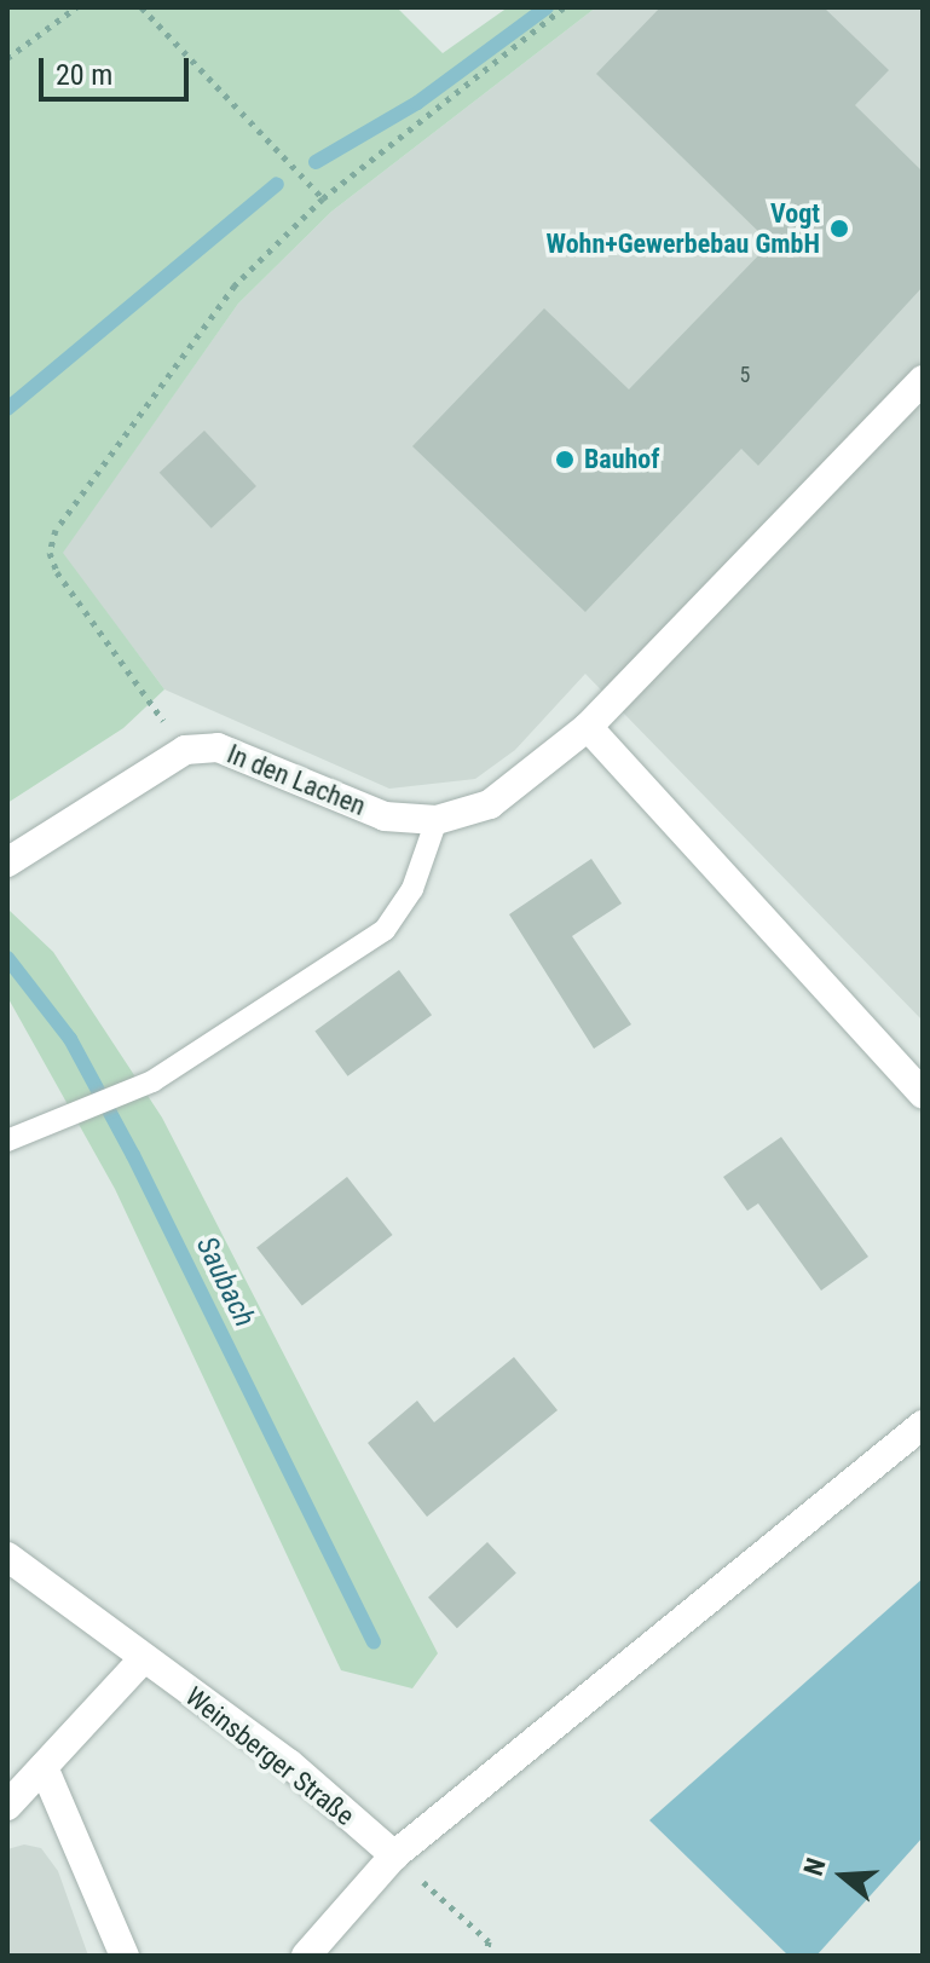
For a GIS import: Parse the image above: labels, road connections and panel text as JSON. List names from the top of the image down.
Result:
{
  "streets": {
    "street": ["In den Lachen", "Weinsberger Straße"]
  },
  "water": ["Saubach"],
  "places": ["Vogt Wohn+Gewerbebau GmbH", "Bauhof"],
  "house_numbers": ["5"],
  "scale_bar": "20 m",
  "north": "left"
}
